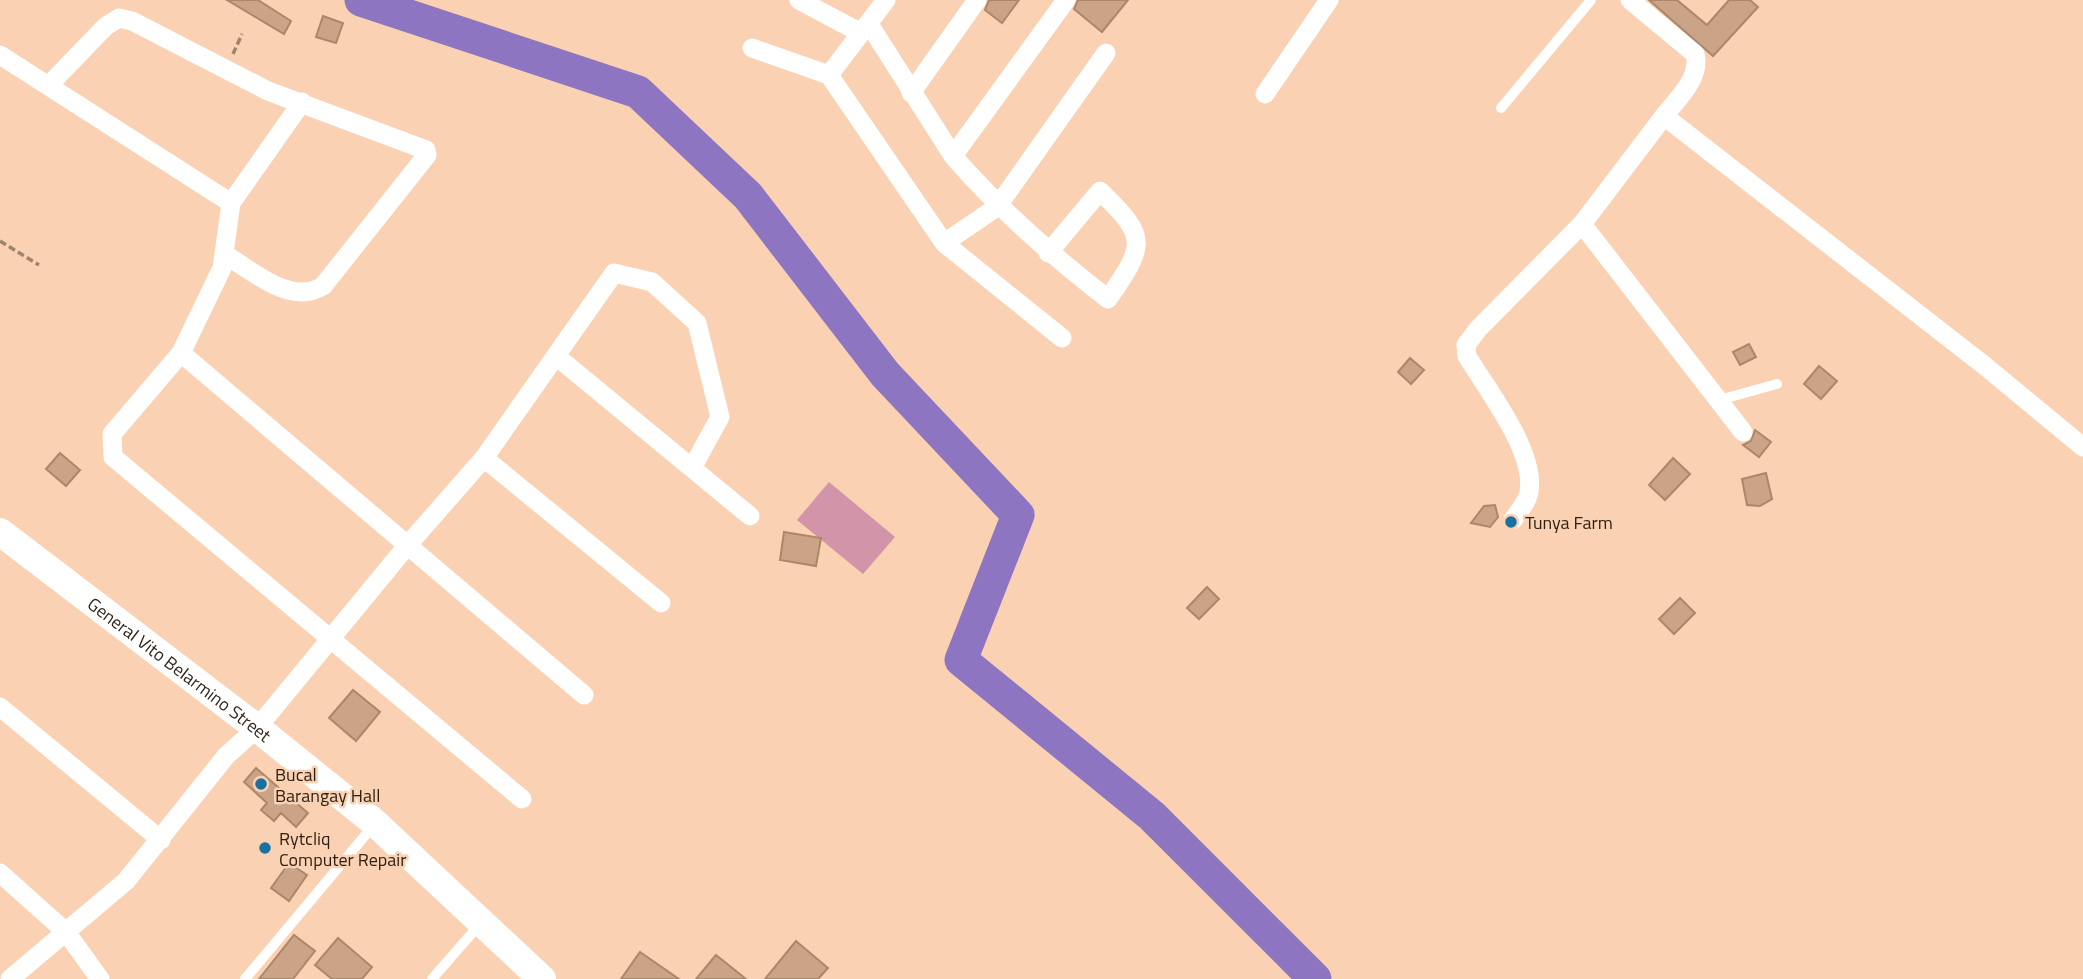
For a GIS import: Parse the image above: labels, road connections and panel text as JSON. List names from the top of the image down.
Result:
{
  "streets": {
    "street": ["General Vito Belarmino Street"]
  },
  "places": ["Tunya Farm", "Bucal Barangay Hall", "Rytcliq Computer Repair"]
}
